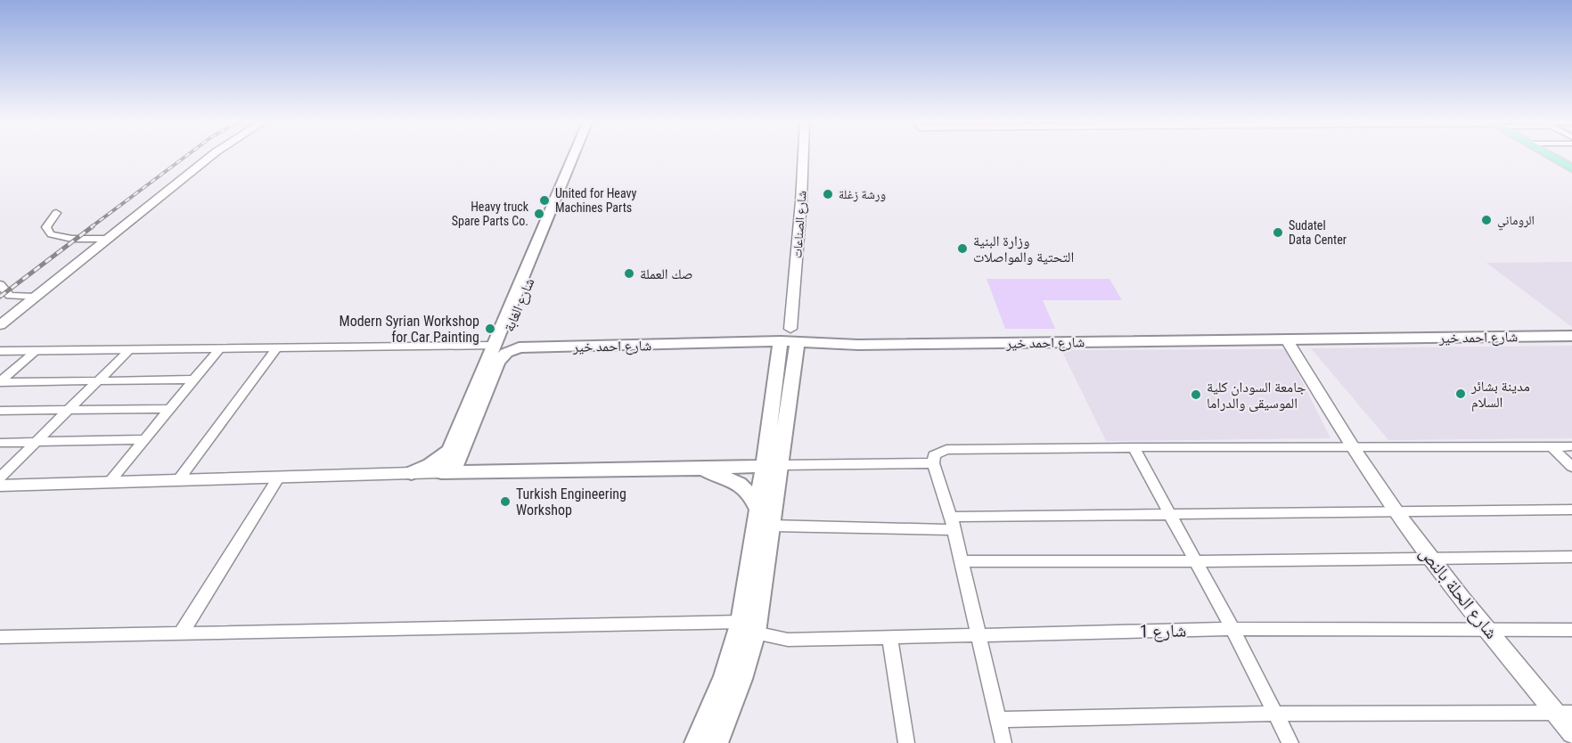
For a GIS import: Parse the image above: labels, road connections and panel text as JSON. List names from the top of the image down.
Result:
{
  "streets": {
    "main road": ["شارع الغابة", "شارع احمد خير"],
    "street": ["شارع الصناعات", "شارع الحلة بالنص", "شارع 1"]
  },
  "crossings": [
    ["شارع الصناعات", "شارع احمد خير"],
    ["شارع الغابة", "شارع احمد خير"],
    ["شارع احمد خير", "شارع الحلة بالنص"],
    ["شارع الحلة بالنص", "شارع 1"]
  ],
  "places": [
    "ورشة زغلة",
    "United for Heavy Machines Parts",
    "Heavy truck Spare Parts Co.",
    "الروماني",
    "Sudatel Data Center",
    "وزارة البنية التحتية والمواصلات",
    "صك العملة",
    "Modern Syrian Workshop for Car Painting",
    "مدينة بشائر السلام",
    "جامعة السودان كلية الموسيقى والدراما",
    "Turkish Engineering Workshop"
  ]
}
